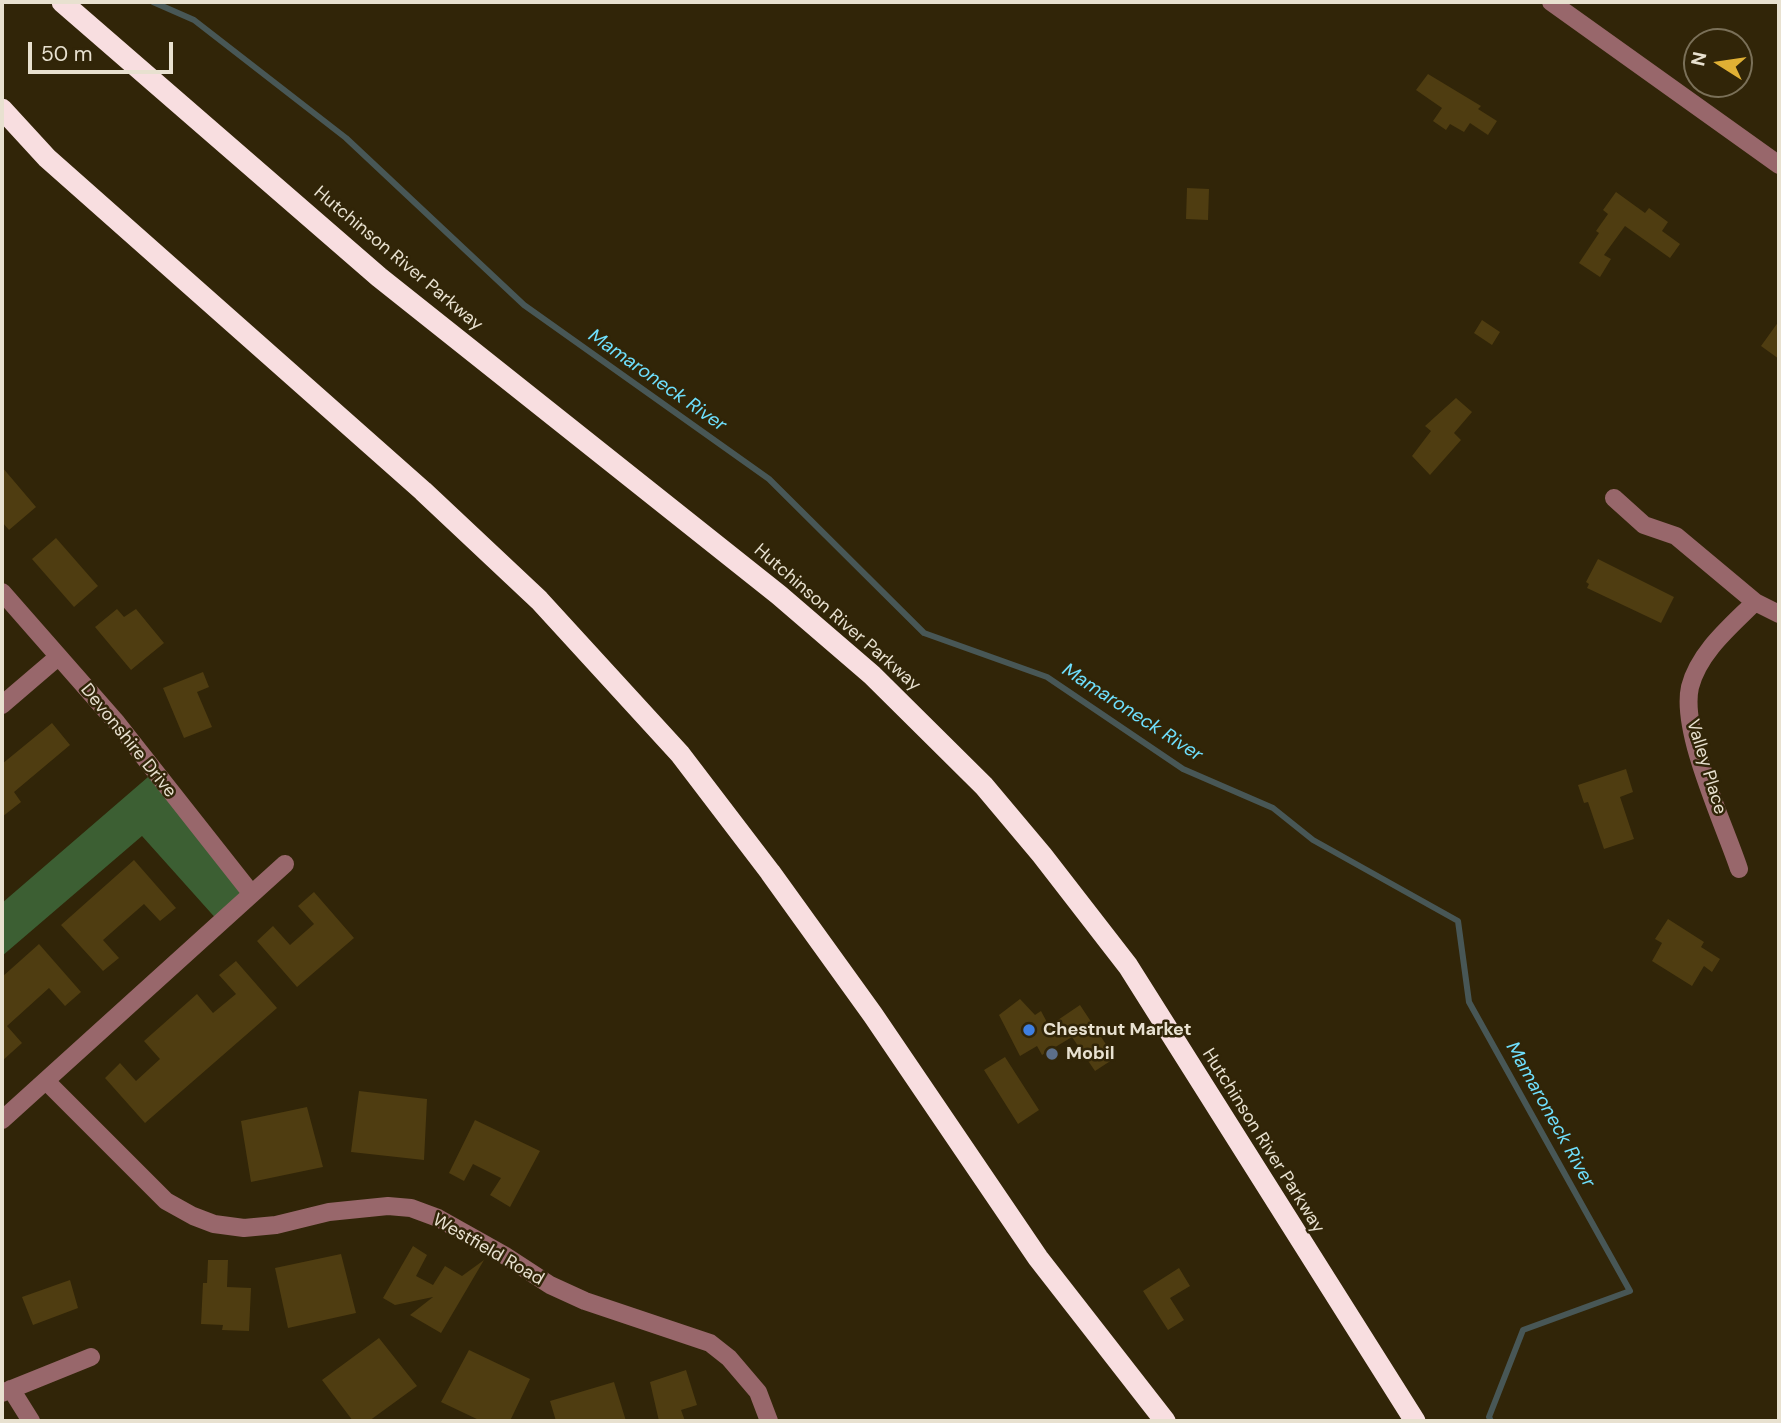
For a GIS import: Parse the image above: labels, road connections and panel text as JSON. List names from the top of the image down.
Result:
{
  "streets": {
    "highway": ["Hutchinson River Parkway"],
    "street": ["Devonshire Drive", "Valley Place", "Westfield Road"]
  },
  "water": ["Mamaroneck River"],
  "places": ["Chestnut Market", "Mobil"],
  "scale_bar": "50 m",
  "north": "left"
}
